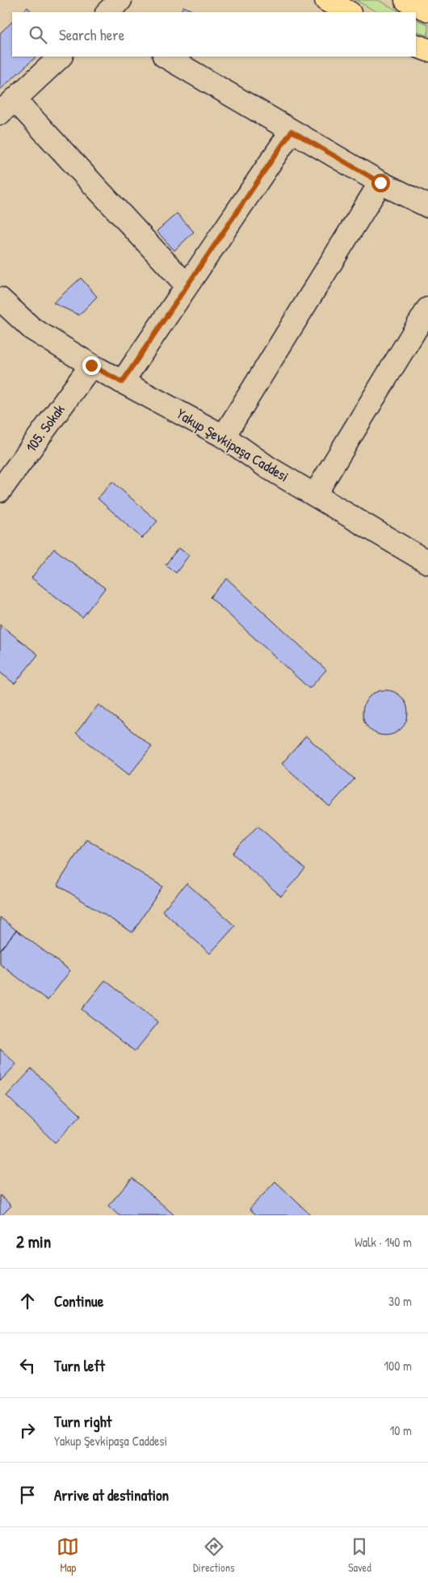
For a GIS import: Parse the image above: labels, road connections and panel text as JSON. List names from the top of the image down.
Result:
{
  "streets": {
    "street": ["105. Sokak", "Yakup Şevkipaşa Caddesi"]
  },
  "crossings": [
    ["105. Sokak", "Yakup Şevkipaşa Caddesi"]
  ],
  "page": {
    "search": "Search here",
    "heading": ["2 min", "Walk · 140 m"],
    "list": [
      ["Continue", "30 m"],
      ["Turn left", "100 m"],
      ["Turn right", "Yakup Şevkipaşa Caddesi", "10 m"],
      "Arrive at destination"
    ],
    "nav": ["Map", "Directions", "Saved"]
  }
}
